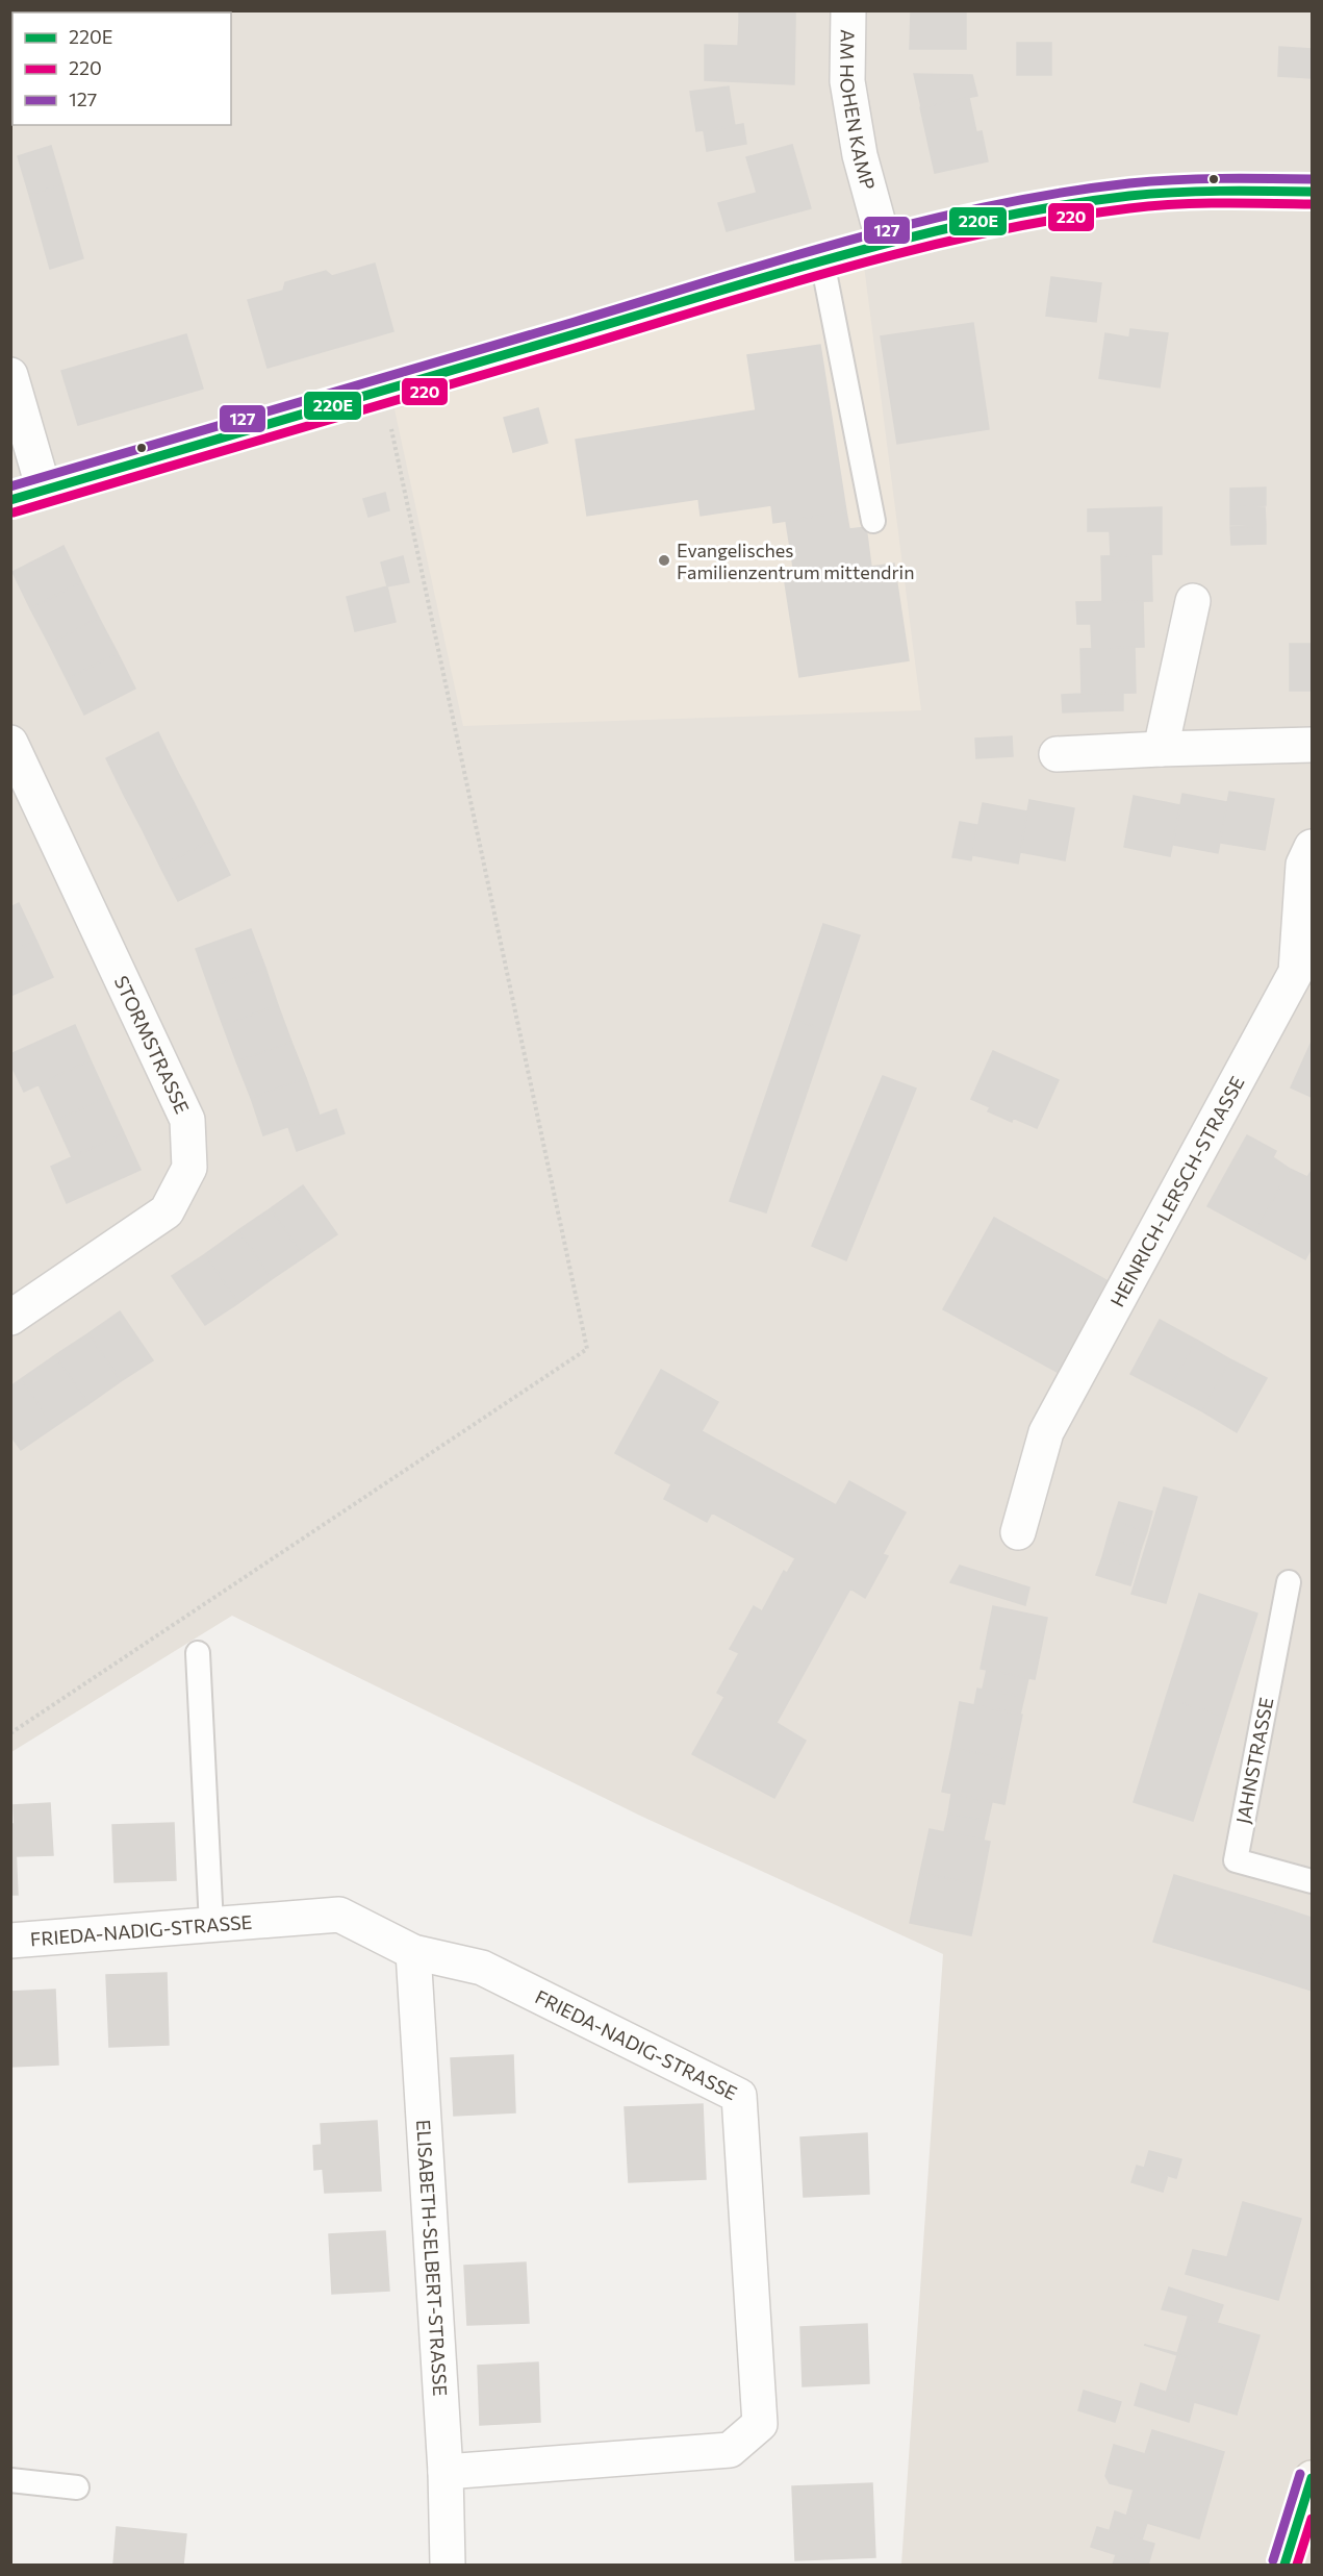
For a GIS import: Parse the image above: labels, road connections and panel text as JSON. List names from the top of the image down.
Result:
{
  "streets": {
    "street": [
      "AM HOHEN KAMP",
      "STORMSTRASSE",
      "HEINRICH-LERSCH-STRASSE",
      "FRIEDA-NADIG-STRASSE",
      "ELISABETH-SELBERT-STRASSE"
    ],
    "lane": ["JAHNSTRASSE"]
  },
  "crossings": [
    ["FRIEDA-NADIG-STRASSE", "ELISABETH-SELBERT-STRASSE"]
  ],
  "places": ["Evangelisches Familienzentrum mittendrin"],
  "lines": ["transit line 127", "transit line 220E", "transit line 220"],
  "legend": ["220E", "220", "127"]
}
